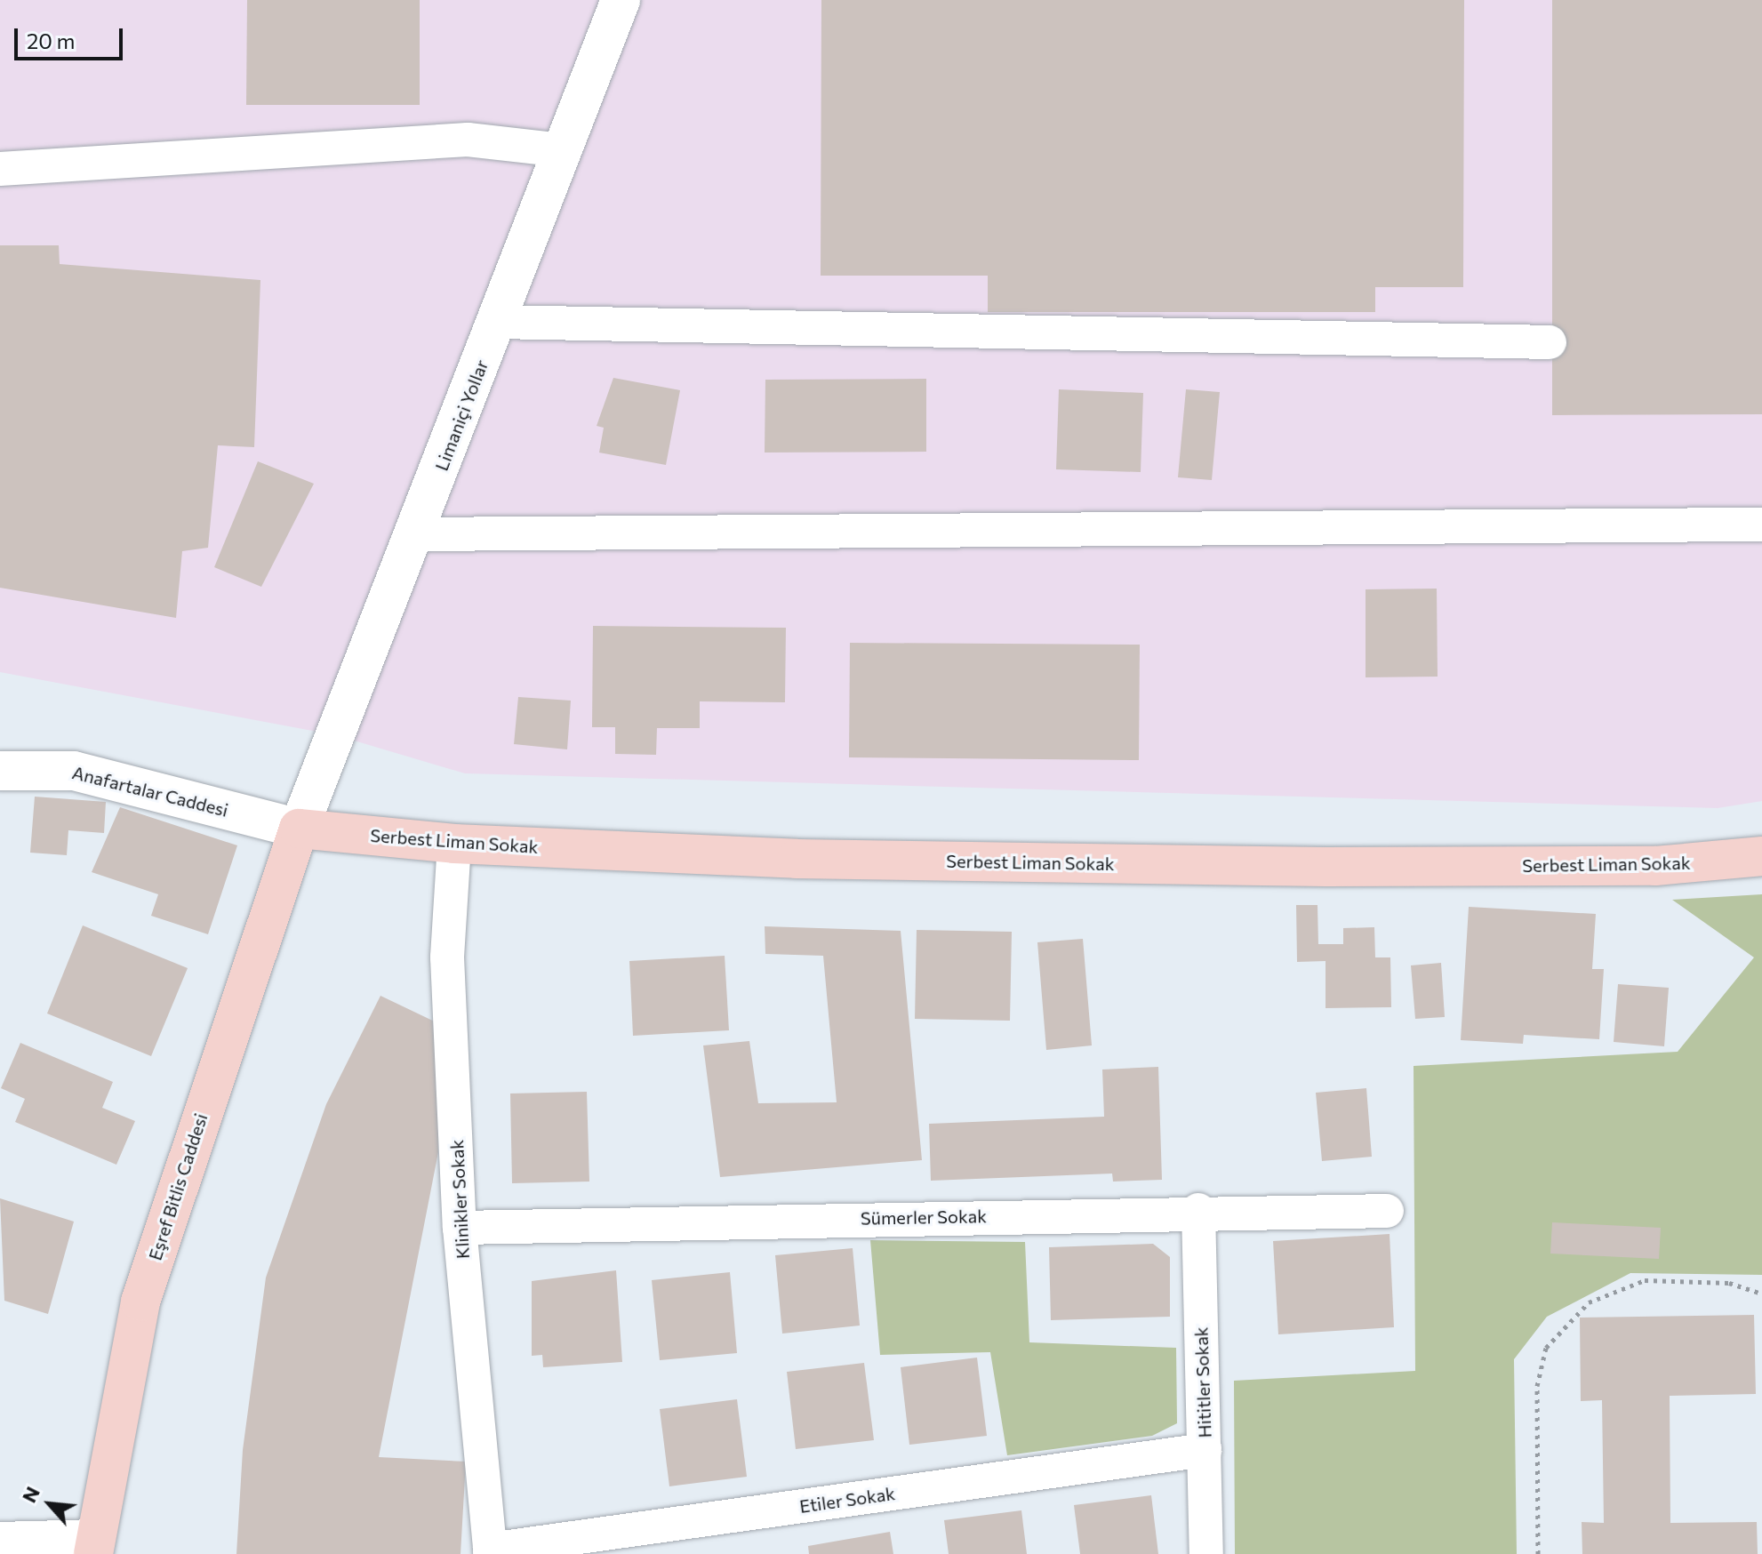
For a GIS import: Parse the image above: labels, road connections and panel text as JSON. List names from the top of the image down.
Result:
{
  "streets": {
    "main road": ["Serbest Liman Sokak", "Eşref Bitlis Caddesi"],
    "street": [
      "Limaniçi Yollar",
      "Anafartalar Caddesi",
      "Klinikler Sokak",
      "Sümerler Sokak",
      "Hititler Sokak",
      "Etiler Sokak"
    ]
  },
  "crossings": [
    ["Limaniçi Yollar", "Anafartalar Caddesi"],
    ["Limaniçi Yollar", "Serbest Liman Sokak"],
    ["Limaniçi Yollar", "Eşref Bitlis Caddesi"],
    ["Anafartalar Caddesi", "Serbest Liman Sokak"],
    ["Anafartalar Caddesi", "Eşref Bitlis Caddesi"],
    ["Serbest Liman Sokak", "Eşref Bitlis Caddesi"],
    ["Serbest Liman Sokak", "Klinikler Sokak"],
    ["Klinikler Sokak", "Sümerler Sokak"],
    ["Klinikler Sokak", "Etiler Sokak"],
    ["Sümerler Sokak", "Hititler Sokak"],
    ["Hititler Sokak", "Etiler Sokak"]
  ],
  "scale_bar": "20 m",
  "north": "top left"
}
